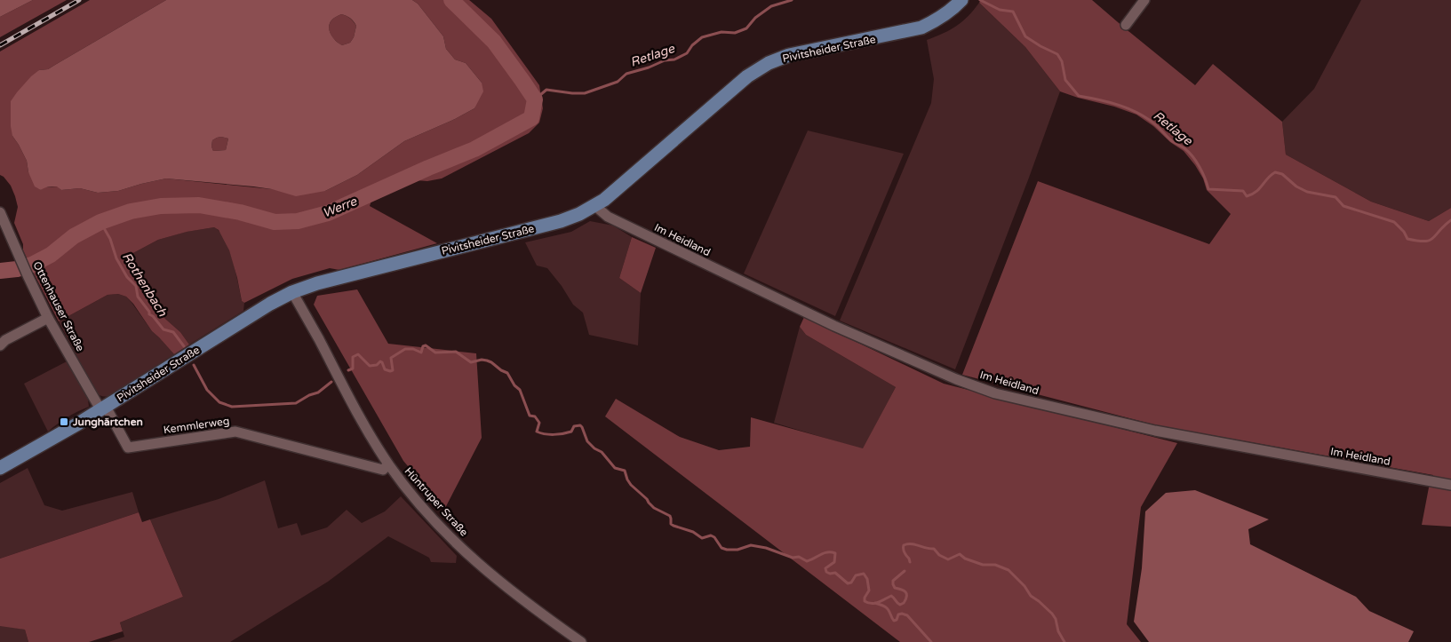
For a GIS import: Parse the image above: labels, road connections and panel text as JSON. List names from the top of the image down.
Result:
{
  "streets": {
    "main road": ["Pivitsheider Straße"],
    "street": [
      "Im Heidland",
      "Ottenhauser Straße",
      "Kemmlerweg",
      "Hüntruper Straße"
    ]
  },
  "crossings": [
    ["Pivitsheider Straße", "Im Heidland"],
    ["Pivitsheider Straße", "Ottenhauser Straße"],
    ["Pivitsheider Straße", "Kemmlerweg"],
    ["Pivitsheider Straße", "Hüntruper Straße"],
    ["Ottenhauser Straße", "Kemmlerweg"],
    ["Kemmlerweg", "Hüntruper Straße"]
  ],
  "water": ["Retlage", "Werre", "Rothenbach"],
  "places": {
    "transit": ["Junghärtchen"]
  }
}
